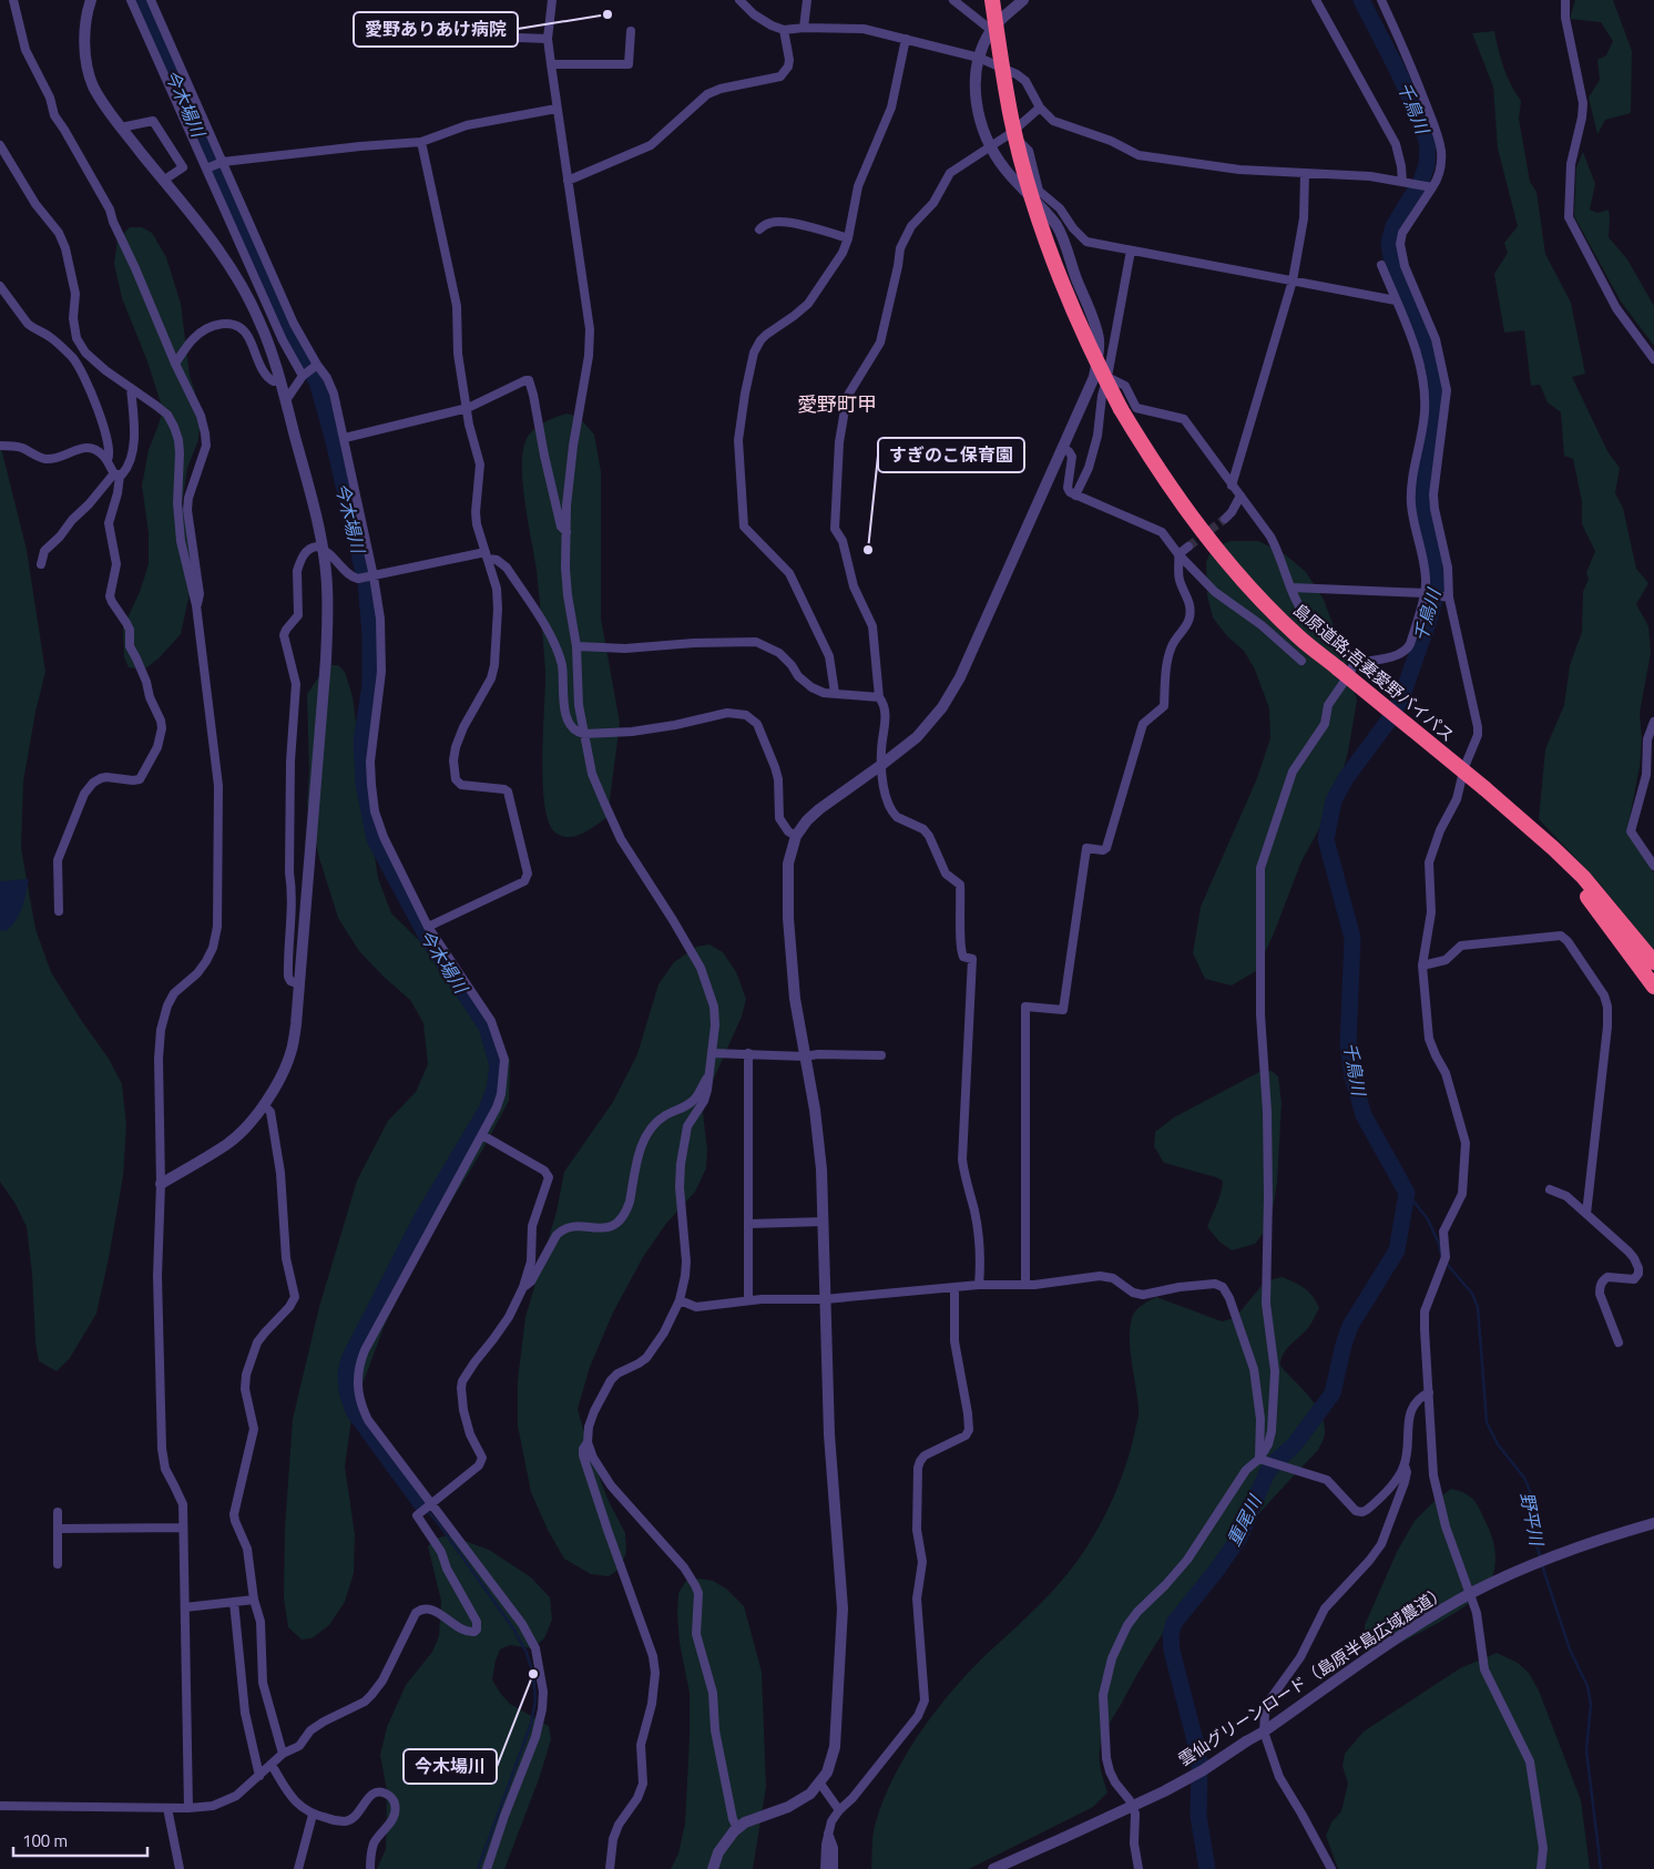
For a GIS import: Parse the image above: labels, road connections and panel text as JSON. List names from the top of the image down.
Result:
{
  "streets": {
    "highway": ["島原道路;吾妻愛野バイパス"],
    "street": ["雲仙グリーンロード（島原半島広域農道）"]
  },
  "districts": ["愛野町甲"],
  "water": [
    "今木場川",
    "千鳥川",
    "野平川",
    "重尾川"
  ],
  "places": ["愛野ありあけ病院", "すぎのこ保育園", "今木場川"],
  "scale_bar": "100 m"
}
